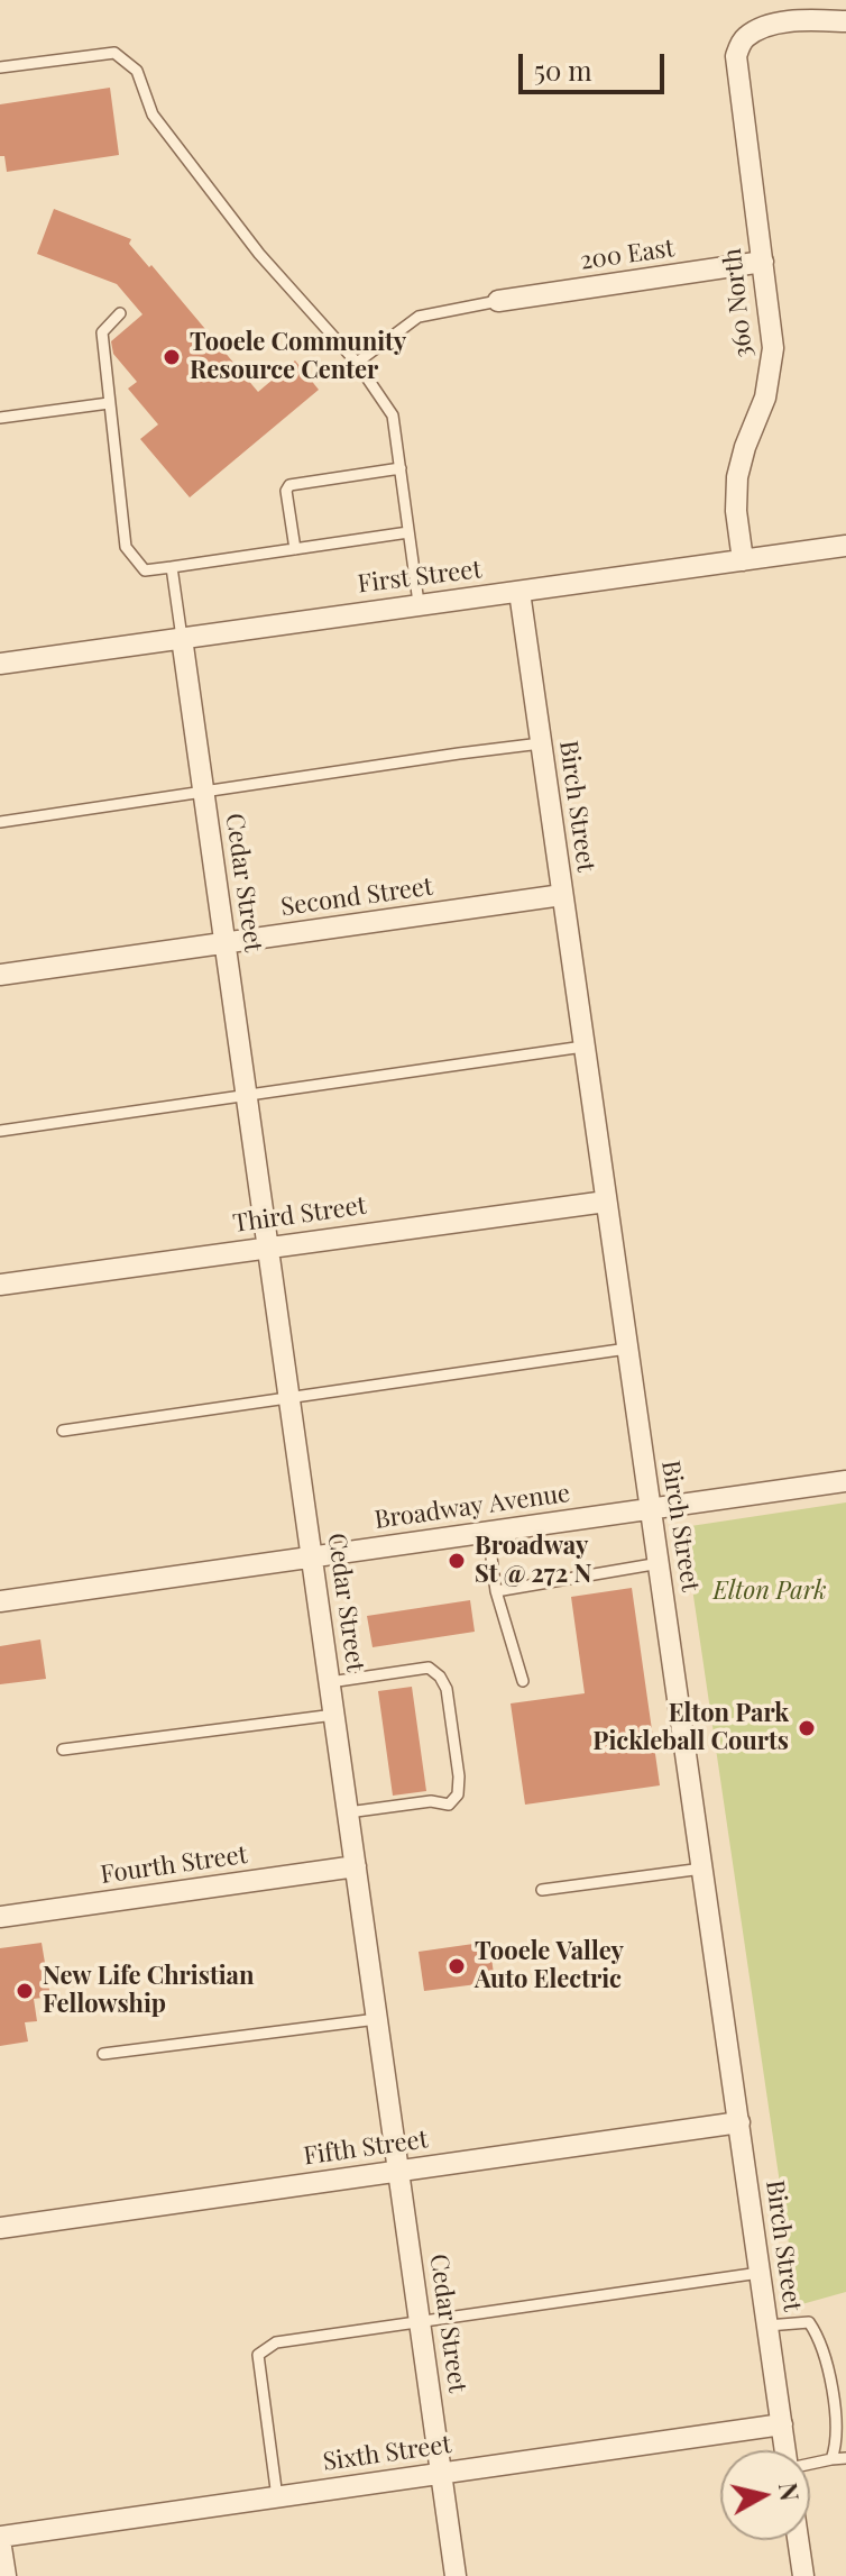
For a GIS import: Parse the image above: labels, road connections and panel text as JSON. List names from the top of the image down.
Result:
{
  "streets": {
    "street": [
      "200 East",
      "360 North",
      "First Street",
      "Birch Street",
      "Cedar Street",
      "Second Street",
      "Third Street",
      "Broadway Avenue",
      "Fourth Street",
      "Fifth Street",
      "Sixth Street"
    ]
  },
  "crossings": [
    ["200 East", "360 North"],
    ["360 North", "First Street"],
    ["First Street", "Birch Street"],
    ["First Street", "Cedar Street"],
    ["Birch Street", "Second Street"],
    ["Birch Street", "Third Street"],
    ["Birch Street", "Broadway Avenue"],
    ["Birch Street", "Fifth Street"],
    ["Birch Street", "Sixth Street"],
    ["Cedar Street", "Second Street"],
    ["Cedar Street", "Third Street"],
    ["Cedar Street", "Broadway Avenue"],
    ["Cedar Street", "Fourth Street"],
    ["Cedar Street", "Fifth Street"],
    ["Cedar Street", "Sixth Street"]
  ],
  "parks": ["Elton Park"],
  "places": [
    "Tooele Community Resource Center",
    "Broadway St @ 272 N",
    "Elton Park Pickleball Courts",
    "Tooele Valley Auto Electric",
    "New Life Christian Fellowship"
  ],
  "scale_bar": "50 m",
  "north": "right"
}
